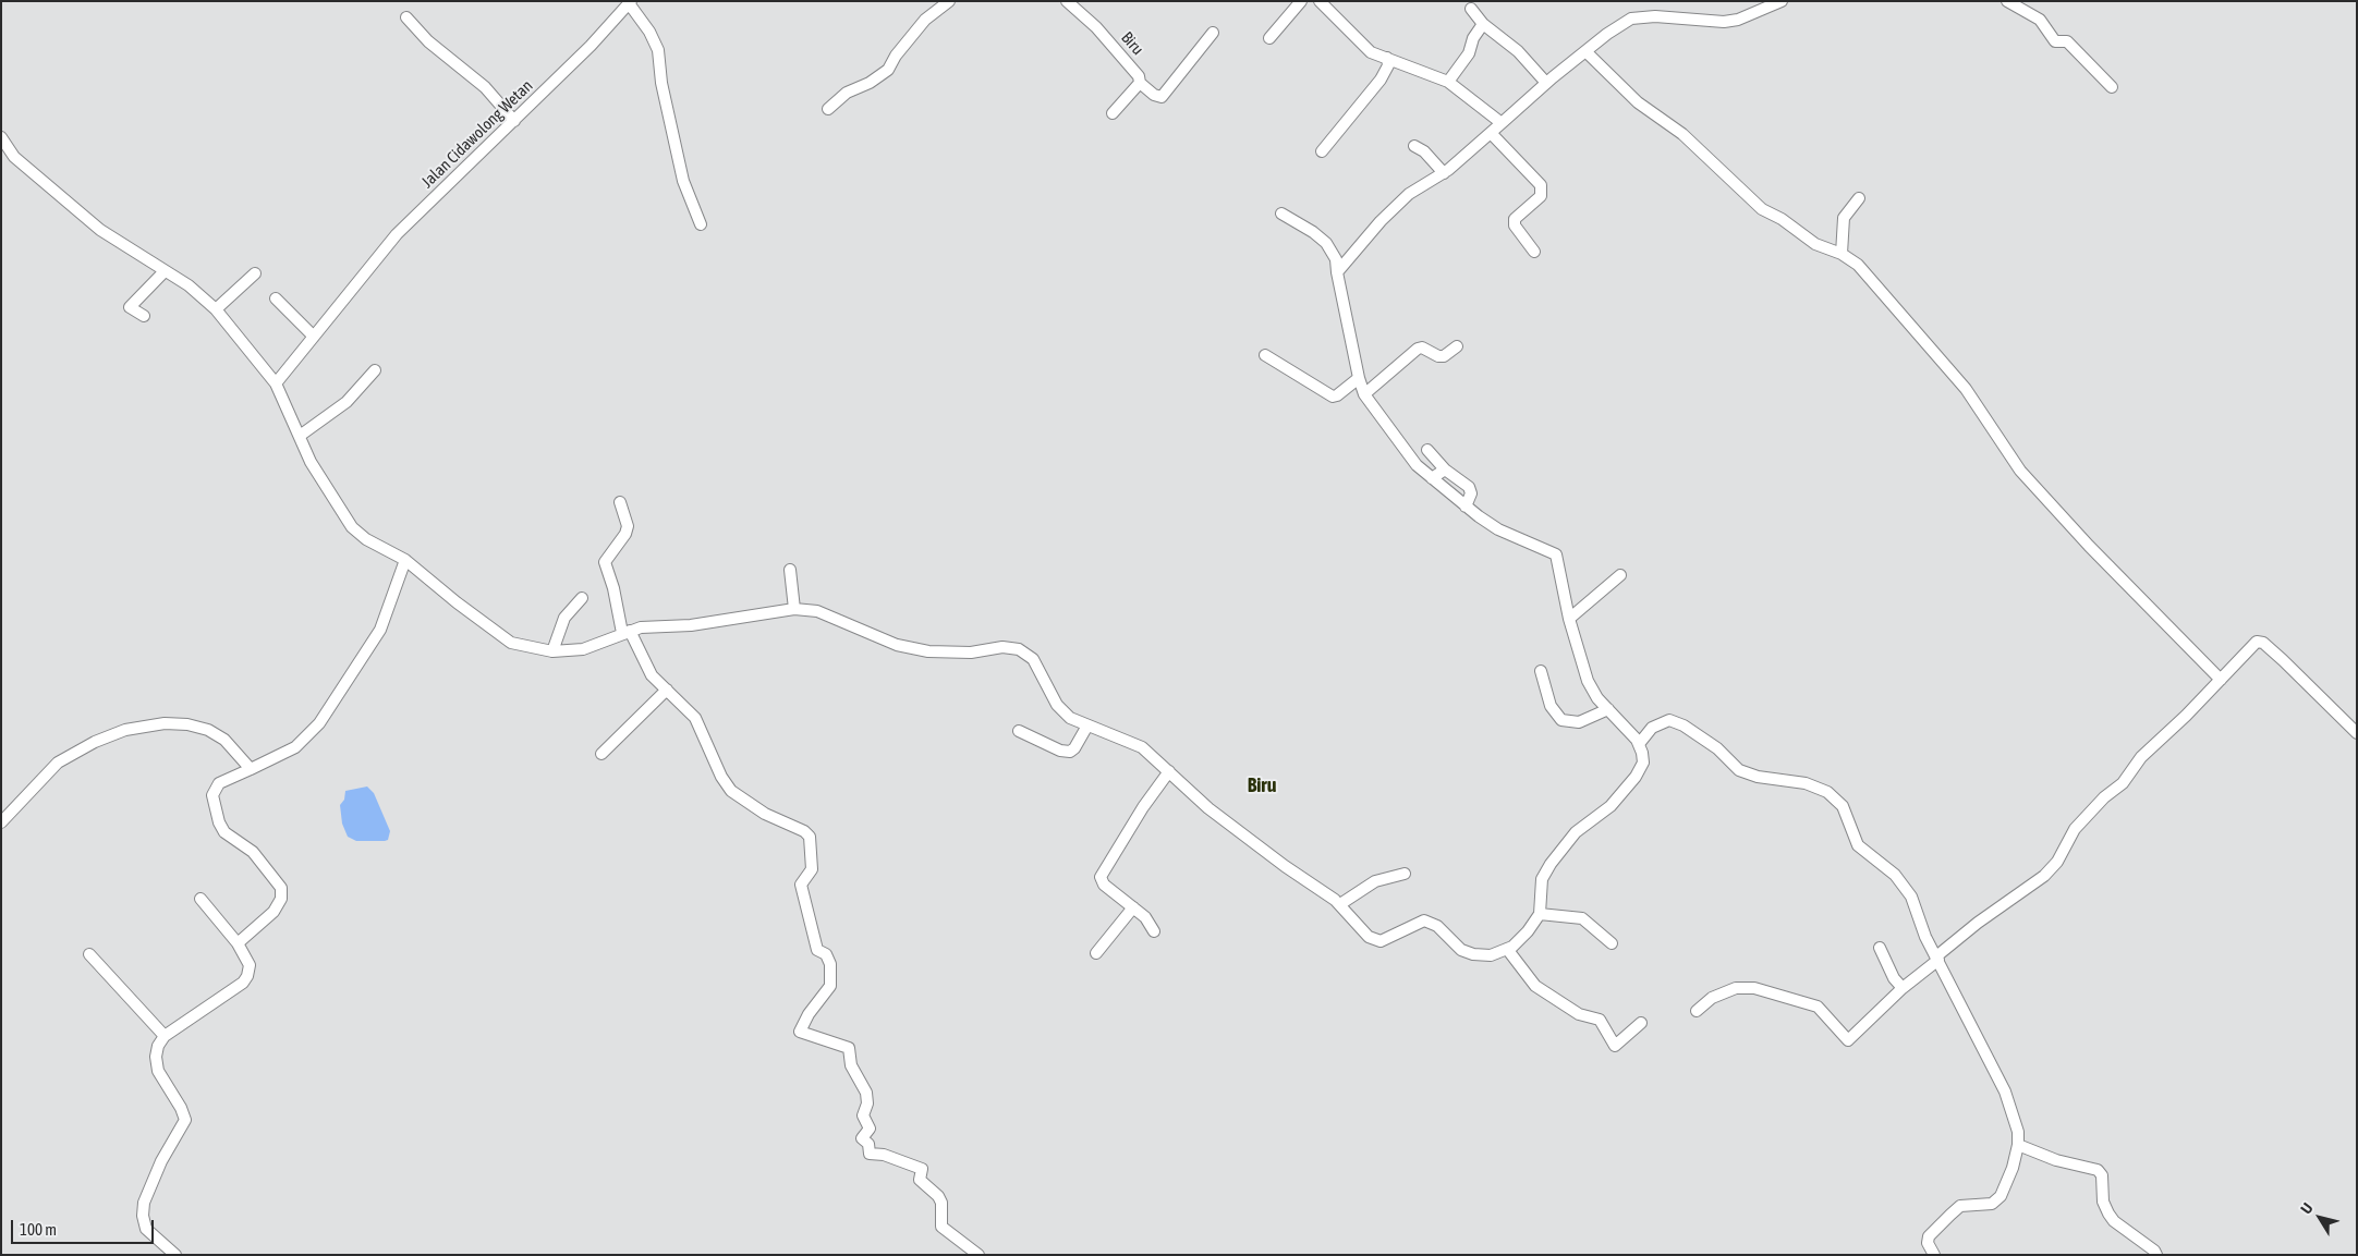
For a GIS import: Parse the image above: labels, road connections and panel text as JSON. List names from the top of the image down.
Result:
{
  "streets": {
    "street": ["Biru", "Jalan Cidawolong Wetan"]
  },
  "districts": ["Biru"],
  "scale_bar": "100 m",
  "north": "top left"
}
